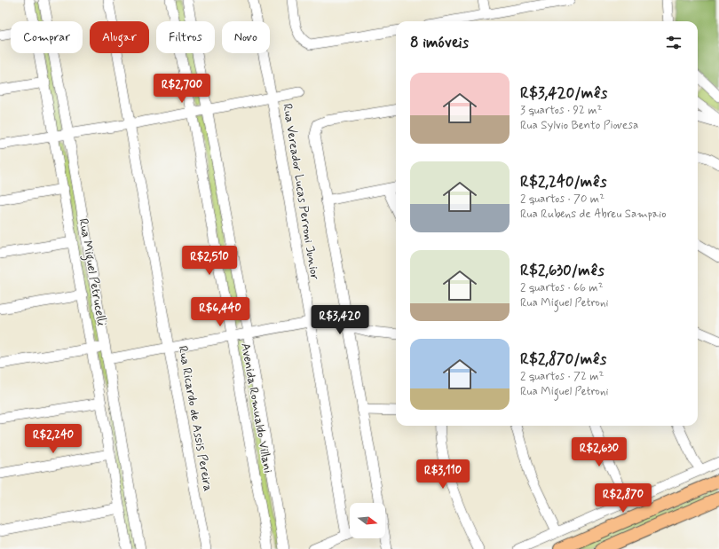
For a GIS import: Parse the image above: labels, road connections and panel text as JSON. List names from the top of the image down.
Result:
{
  "streets": {
    "street": [
      "Rua Vereador Lucas Perroni Junior",
      "Rua Miguel Petrucelli",
      "Avenida Romualdo Villani",
      "Rua Ricardo de Assis Pereira"
    ]
  },
  "north": "right",
  "page": {
    "chip": [
      "Comprar",
      "Alugar",
      "Filtros",
      "Novo"
    ],
    "heading": "8 imóveis",
    "list": [
      {
        "name": "R$3,420/mês",
        "note": "3 quartos · 92 m² · Rua Sylvio Bento Piovesa"
      },
      {
        "name": "R$2,240/mês",
        "note": "2 quartos · 70 m² · Rua Rubens de Abreu Sampaio"
      },
      {
        "name": "R$2,630/mês",
        "note": "2 quartos · 66 m² · Rua Miguel Petroni"
      },
      {
        "name": "R$2,870/mês",
        "note": "2 quartos · 72 m² · Rua Miguel Petroni"
      }
    ],
    "price": [
      "R$2,700",
      "R$2,510",
      "R$6,440",
      "R$3,420",
      "R$2,240",
      "R$2,630",
      "R$3,110",
      "R$2,870"
    ]
  }
}
